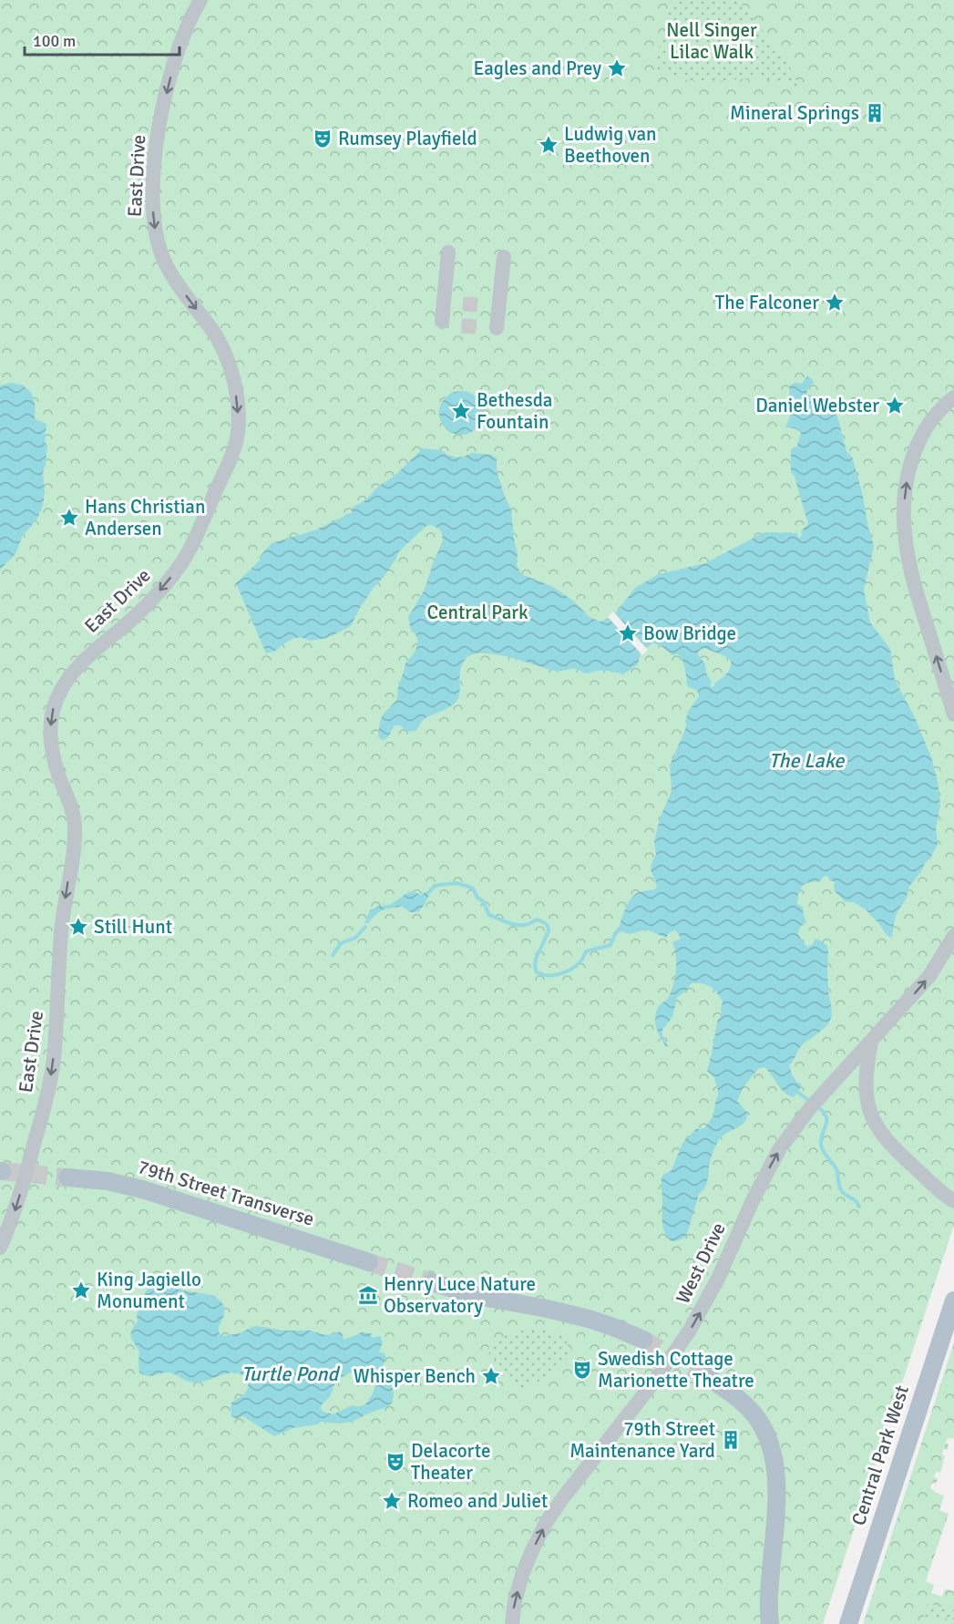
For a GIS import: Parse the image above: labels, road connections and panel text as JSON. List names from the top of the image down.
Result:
{
  "streets": {
    "main road": ["79th Street Transverse", "Central Park West"],
    "street": ["East Drive", "West Drive"]
  },
  "one_way": ["East Drive", "West Drive"],
  "water": ["The Lake", "Turtle Pond"],
  "parks": ["Nell Singer Lilac Walk", "Central Park"],
  "places": {
    "place": [
      "Eagles and Prey",
      "Ludwig van Beethoven",
      "The Falconer",
      "Daniel Webster",
      "Bethesda Fountain",
      "Hans Christian Andersen",
      "Bow Bridge",
      "Still Hunt",
      "King Jagiello Monument",
      "Whisper Bench",
      "Romeo and Juliet"
    ],
    "building": ["Mineral Springs", "79th Street Maintenance Yard"],
    "theatre": ["Rumsey Playfield", "Swedish Cottage Marionette Theatre", "Delacorte Theater"],
    "museum": ["Henry Luce Nature Observatory"]
  },
  "scale_bar": "100 m"
}
